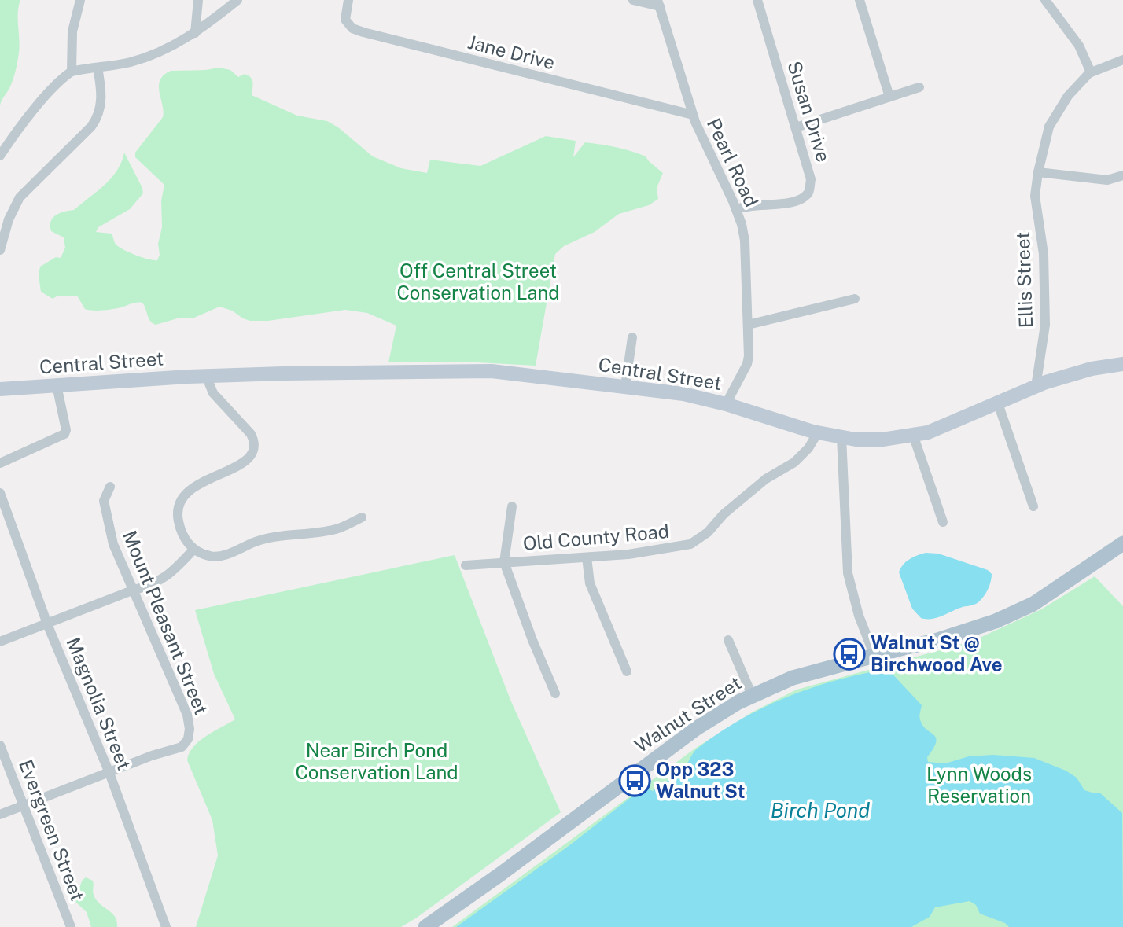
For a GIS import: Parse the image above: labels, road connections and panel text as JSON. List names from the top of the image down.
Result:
{
  "streets": {
    "main road": ["Walnut Street"],
    "street": [
      "Jane Drive",
      "Susan Drive",
      "Pearl Road",
      "Ellis Street",
      "Central Street",
      "Old County Road",
      "Mount Pleasant Street",
      "Magnolia Street",
      "Evergreen Street"
    ]
  },
  "crossings": [
    ["Jane Drive", "Pearl Road"],
    ["Susan Drive", "Pearl Road"],
    ["Pearl Road", "Central Street"],
    ["Ellis Street", "Central Street"],
    ["Central Street", "Old County Road"],
    ["Mount Pleasant Street", "Magnolia Street"]
  ],
  "water": ["Birch Pond"],
  "parks": ["Off Central Street Conservation Land", "Near Birch Pond Conservation Land", "Lynn Woods Reservation"],
  "places": {
    "bus stop": ["Walnut St @ Birchwood Ave", "Opp 323 Walnut St"]
  }
}
